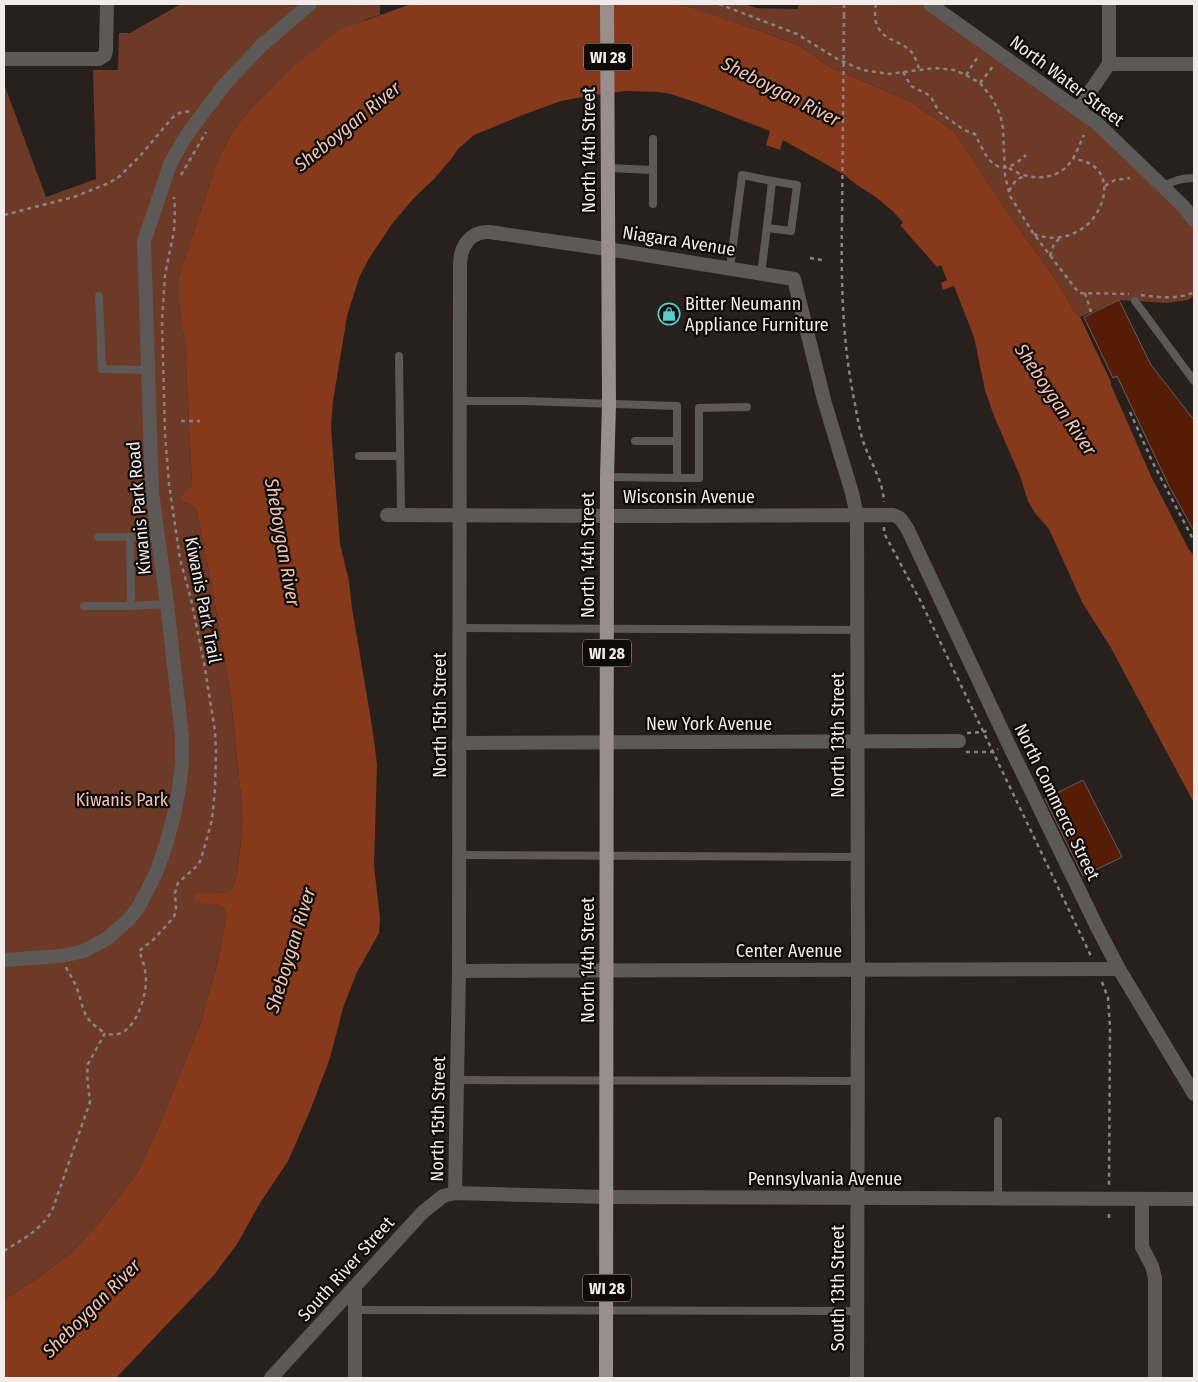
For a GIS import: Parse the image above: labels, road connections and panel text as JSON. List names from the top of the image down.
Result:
{
  "streets": {
    "main road": ["WI 28", "North 14th Street"],
    "street": [
      "North Water Street",
      "Niagara Avenue",
      "Wisconsin Avenue",
      "Kiwanis Park Road",
      "North 15th Street",
      "New York Avenue",
      "North 13th Street",
      "North Commerce Street",
      "Center Avenue",
      "Pennsylvania Avenue",
      "South River Street",
      "South 13th Street"
    ],
    "path": ["Kiwanis Park Trail"]
  },
  "crossings": [
    ["WI 28", "North 14th Street"],
    ["WI 28", "Pennsylvania Avenue"],
    ["North 14th Street", "Niagara Avenue"],
    ["North 14th Street", "Wisconsin Avenue"],
    ["North 14th Street", "New York Avenue"],
    ["North 14th Street", "Center Avenue"],
    ["North 14th Street", "Pennsylvania Avenue"],
    ["Niagara Avenue", "North 15th Street"],
    ["Niagara Avenue", "North 13th Street"],
    ["Wisconsin Avenue", "North 15th Street"],
    ["Wisconsin Avenue", "North 13th Street"],
    ["Wisconsin Avenue", "North Commerce Street"],
    ["North 15th Street", "New York Avenue"],
    ["North 15th Street", "Center Avenue"],
    ["North 15th Street", "Pennsylvania Avenue"],
    ["North 15th Street", "South River Street"],
    ["New York Avenue", "North 13th Street"],
    ["North 13th Street", "Center Avenue"],
    ["North 13th Street", "Pennsylvania Avenue"],
    ["North 13th Street", "South 13th Street"],
    ["North Commerce Street", "Center Avenue"],
    ["Pennsylvania Avenue", "South River Street"],
    ["Pennsylvania Avenue", "South 13th Street"]
  ],
  "water": ["Sheboygan River"],
  "parks": ["Kiwanis Park"],
  "places": {
    "shop": ["Bitter Neumann Appliance Furniture"]
  }
}
